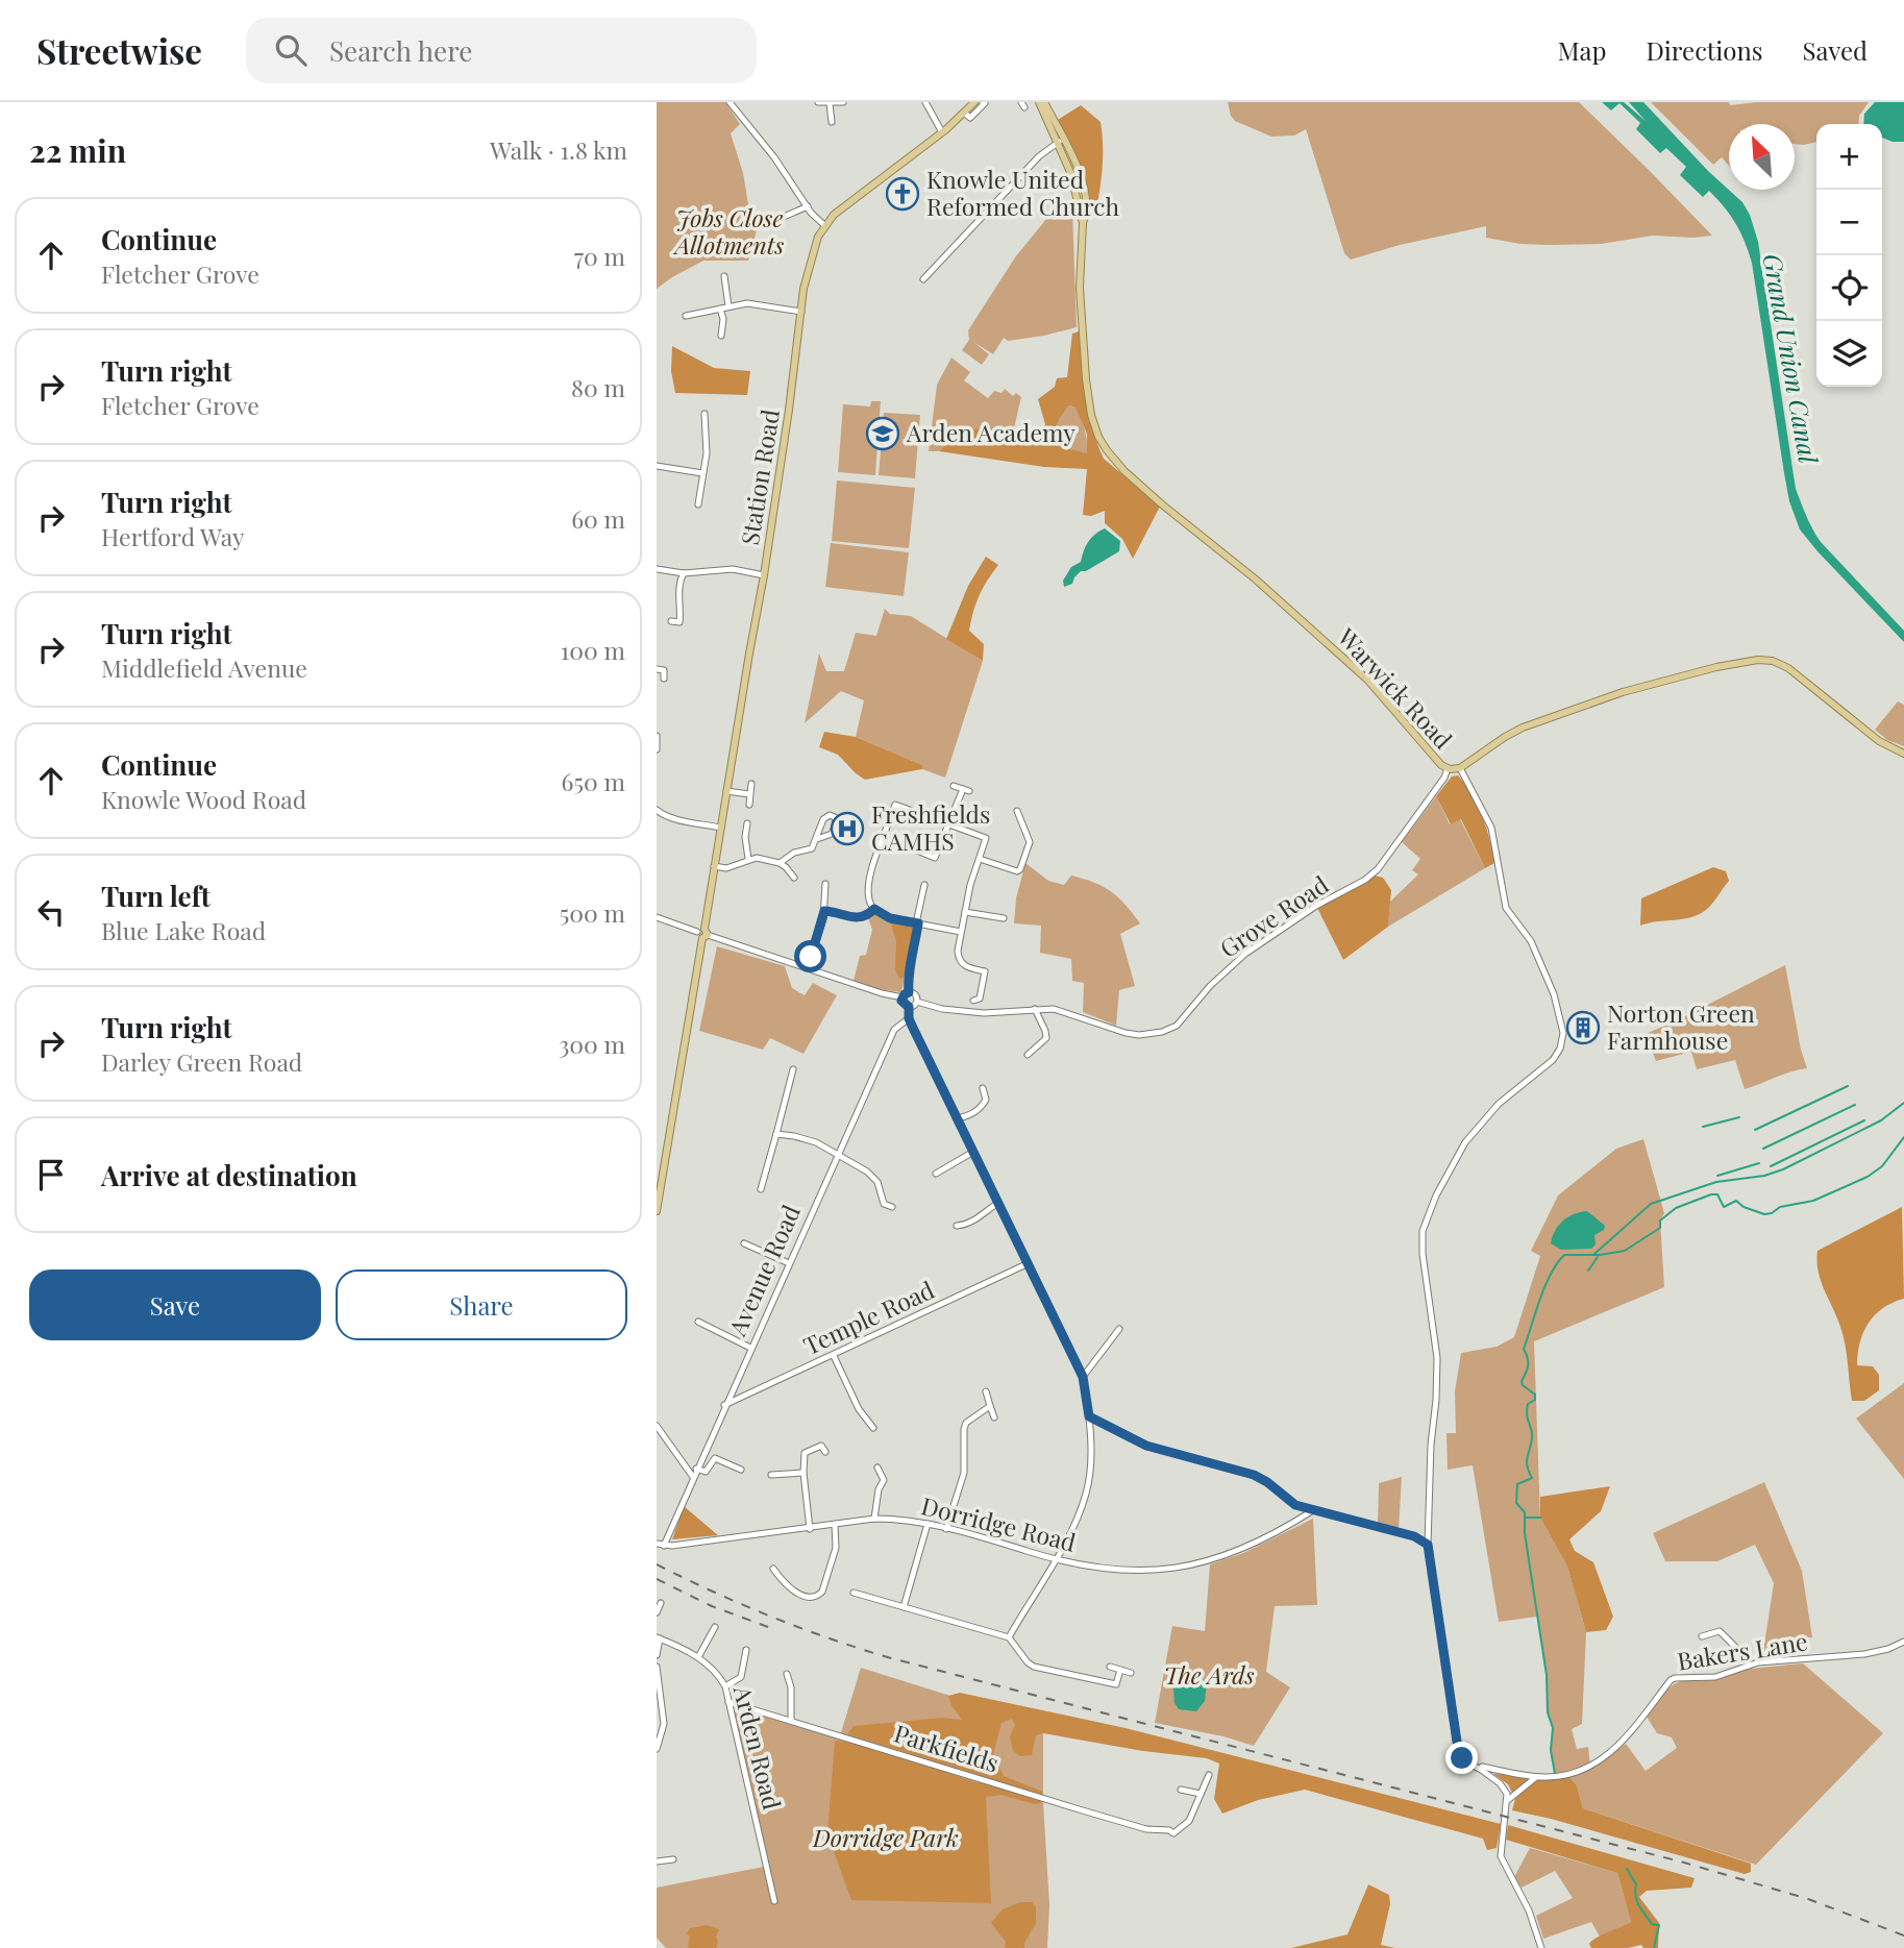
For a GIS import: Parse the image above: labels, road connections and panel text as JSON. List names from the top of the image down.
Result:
{
  "streets": {
    "main road": ["Station Road", "Warwick Road"],
    "street": [
      "Grove Road",
      "Avenue Road",
      "Temple Road",
      "Dorridge Road",
      "Bakers Lane",
      "Arden Road",
      "Parkfields"
    ]
  },
  "crossings": [
    ["Warwick Road", "Grove Road"],
    ["Avenue Road", "Temple Road"],
    ["Avenue Road", "Dorridge Road"],
    ["Arden Road", "Parkfields"]
  ],
  "water": ["Grand Union Canal"],
  "parks": ["Jobs Close Allotments", "The Ards", "Dorridge Park"],
  "places": {
    "church": ["Knowle United Reformed Church"],
    "school or university": ["Arden Academy"],
    "hospital": ["Freshfields CAMHS"],
    "building": ["Norton Green Farmhouse"]
  },
  "north": "top left",
  "page": {
    "header": "Streetwise",
    "search": "Search here",
    "nav": ["Map", "Directions", "Saved"],
    "heading": ["22 min", "Walk · 1.8 km"],
    "map_buttons": ["+", "−"],
    "list": [
      ["Continue", "Fletcher Grove", "70 m"],
      ["Turn right", "Fletcher Grove", "80 m"],
      ["Turn right", "Hertford Way", "60 m"],
      ["Turn right", "Middlefield Avenue", "100 m"],
      ["Continue", "Knowle Wood Road", "650 m"],
      ["Turn left", "Blue Lake Road", "500 m"],
      ["Turn right", "Darley Green Road", "300 m"],
      "Arrive at destination"
    ],
    "buttons": ["Save", "Share"]
  }
}
